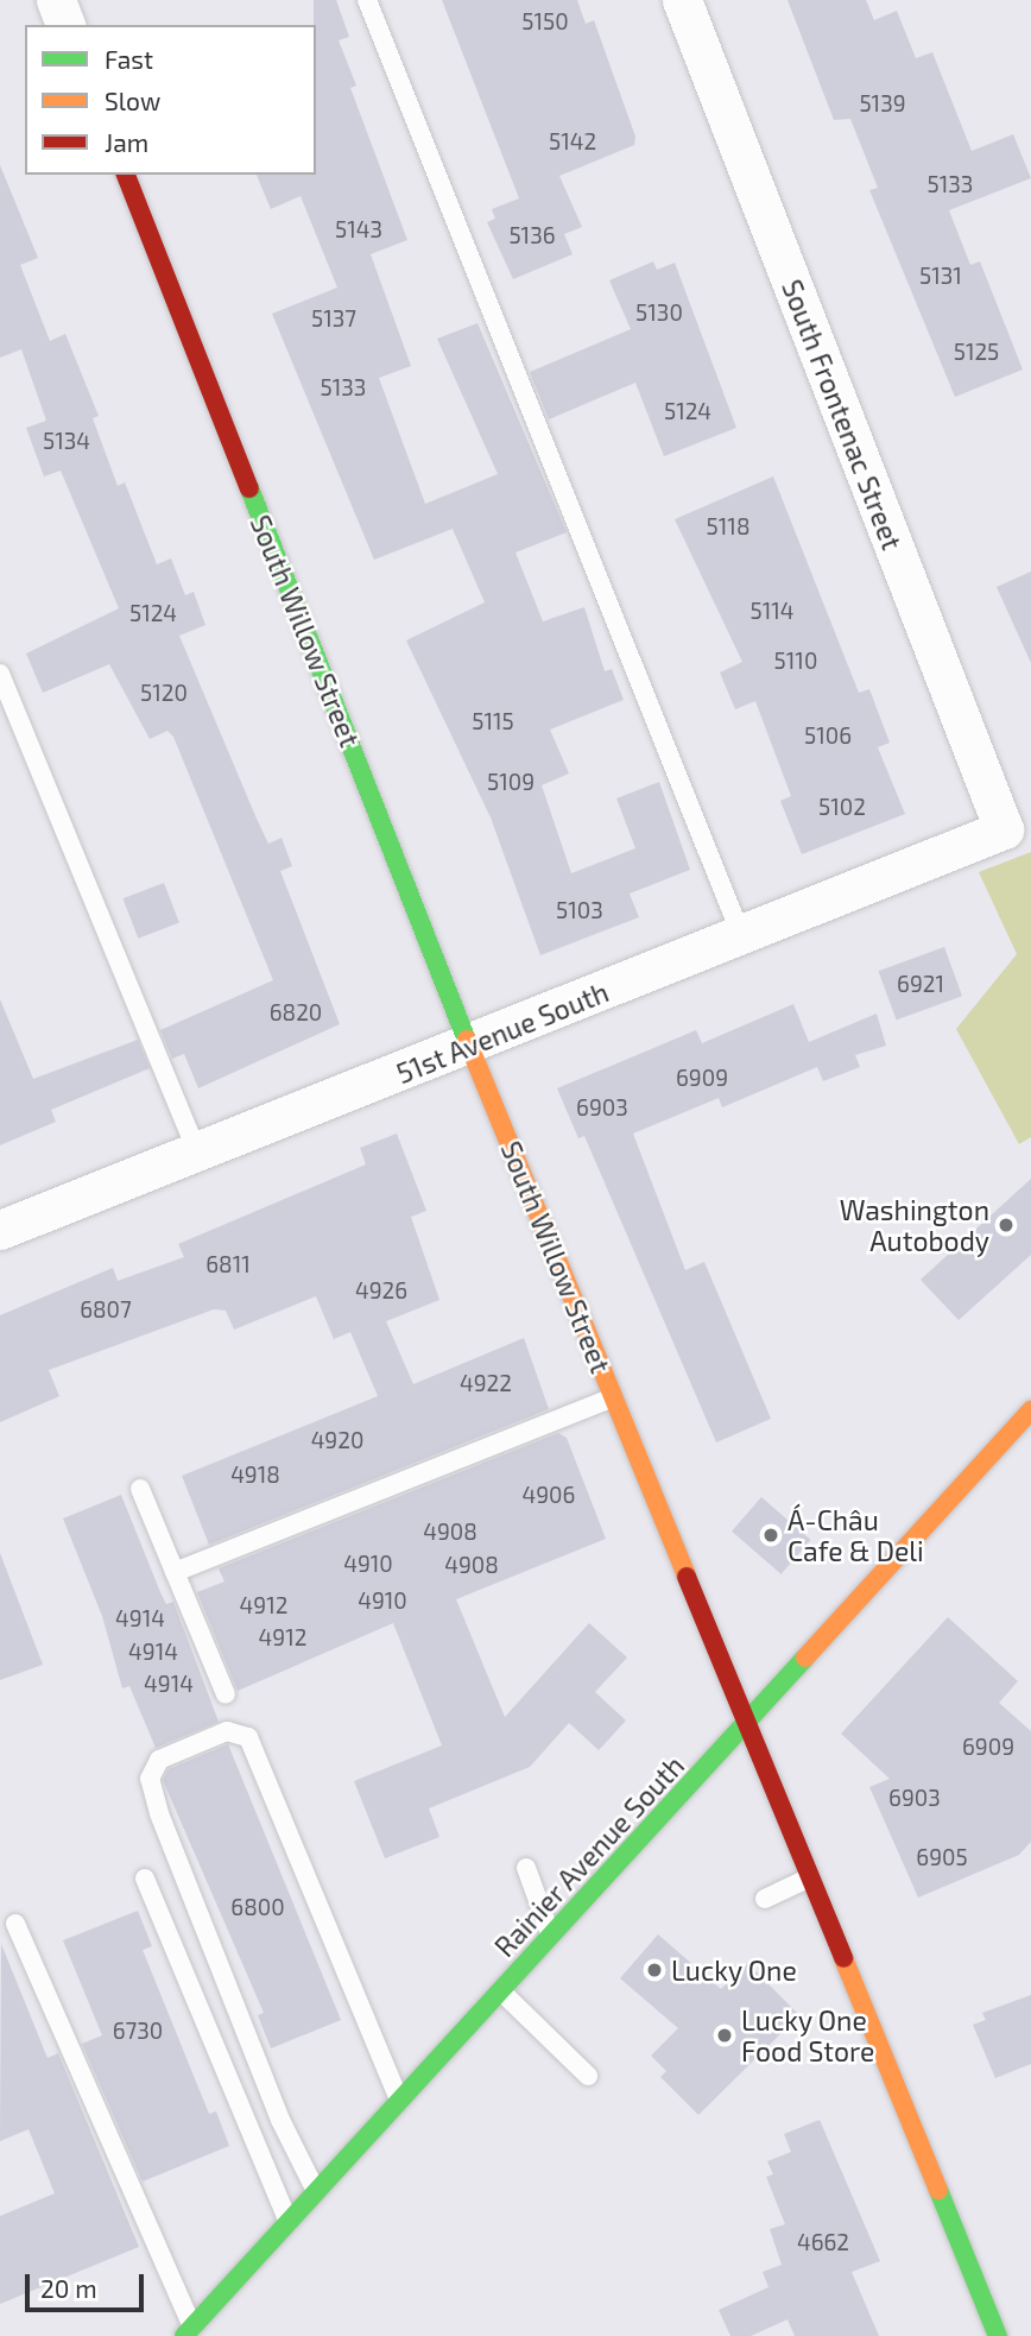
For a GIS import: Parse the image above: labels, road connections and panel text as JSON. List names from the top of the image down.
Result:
{
  "streets": {
    "street": [
      "South Frontenac Street",
      "South Willow Street",
      "51st Avenue South",
      "Rainier Avenue South"
    ]
  },
  "crossings": [
    ["South Frontenac Street", "51st Avenue South"],
    ["South Willow Street", "51st Avenue South"],
    ["South Willow Street", "Rainier Avenue South"]
  ],
  "places": [
    "Washington Autobody",
    "Á-Châu Cafe & Deli",
    "Lucky One",
    "Lucky One Food Store"
  ],
  "house_numbers": [
    "5150",
    "5139",
    "5142",
    "5133",
    "5143",
    "5136",
    "5131",
    "5130",
    "5137",
    "5125",
    "5133",
    "5124",
    "5134",
    "5118",
    "5114",
    "5124",
    "5110",
    "5120",
    "5115",
    "5106",
    "5109",
    "5102",
    "5103",
    "6921",
    "6820",
    "6909",
    "6903",
    "6811",
    "4926",
    "6807",
    "4922",
    "4920",
    "4918",
    "4906",
    "4908",
    "4910",
    "4908",
    "4910",
    "4912",
    "4914",
    "4912",
    "4914",
    "4914",
    "6909",
    "6903",
    "6905",
    "6800",
    "6730",
    "4662"
  ],
  "legend": ["Fast", "Slow", "Jam"],
  "scale_bar": "20 m"
}
